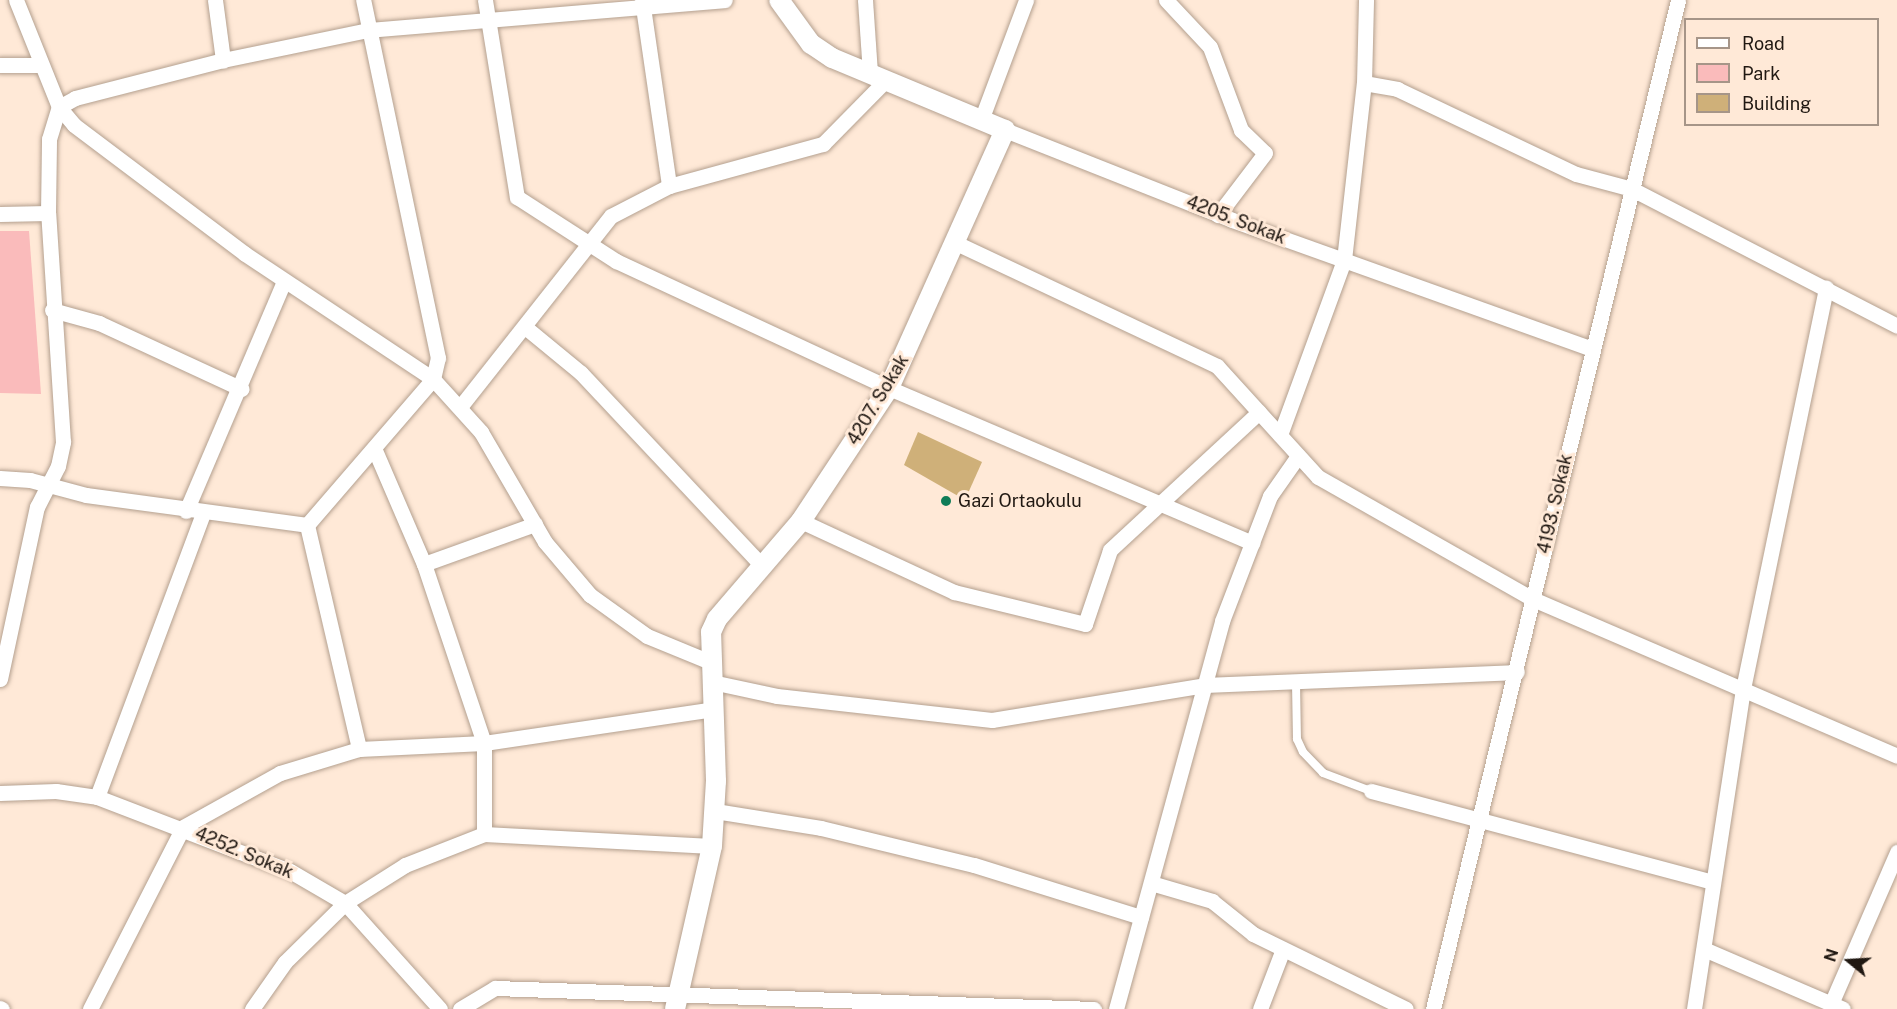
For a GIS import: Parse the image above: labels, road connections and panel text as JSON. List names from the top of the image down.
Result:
{
  "streets": {
    "street": [
      "4205. Sokak",
      "4207. Sokak",
      "4193. Sokak",
      "4252. Sokak"
    ]
  },
  "crossings": [
    ["4205. Sokak", "4207. Sokak"],
    ["4205. Sokak", "4193. Sokak"]
  ],
  "places": ["Gazi Ortaokulu"],
  "legend": ["Road", "Park", "Building"],
  "north": "left"
}
